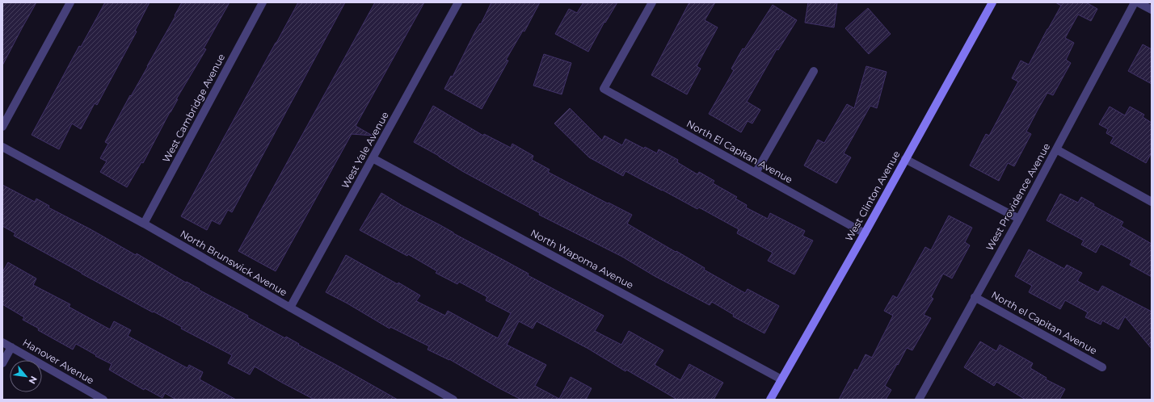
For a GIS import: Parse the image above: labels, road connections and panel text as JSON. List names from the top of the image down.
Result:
{
  "streets": {
    "main road": ["West Clinton Avenue"],
    "street": [
      "West Cambridge Avenue",
      "West Yale Avenue",
      "North El Capitan Avenue",
      "West Providence Avenue",
      "North Wapoma Avenue",
      "North Brunswick Avenue",
      "North el Capitan Avenue",
      "Hanover Avenue"
    ]
  },
  "crossings": [
    ["West Cambridge Avenue", "North Brunswick Avenue"],
    ["West Yale Avenue", "North Wapoma Avenue"],
    ["West Yale Avenue", "North Brunswick Avenue"],
    ["North El Capitan Avenue", "West Clinton Avenue"],
    ["West Clinton Avenue", "North Wapoma Avenue"],
    ["West Providence Avenue", "North el Capitan Avenue"]
  ],
  "north": "bottom right"
}
